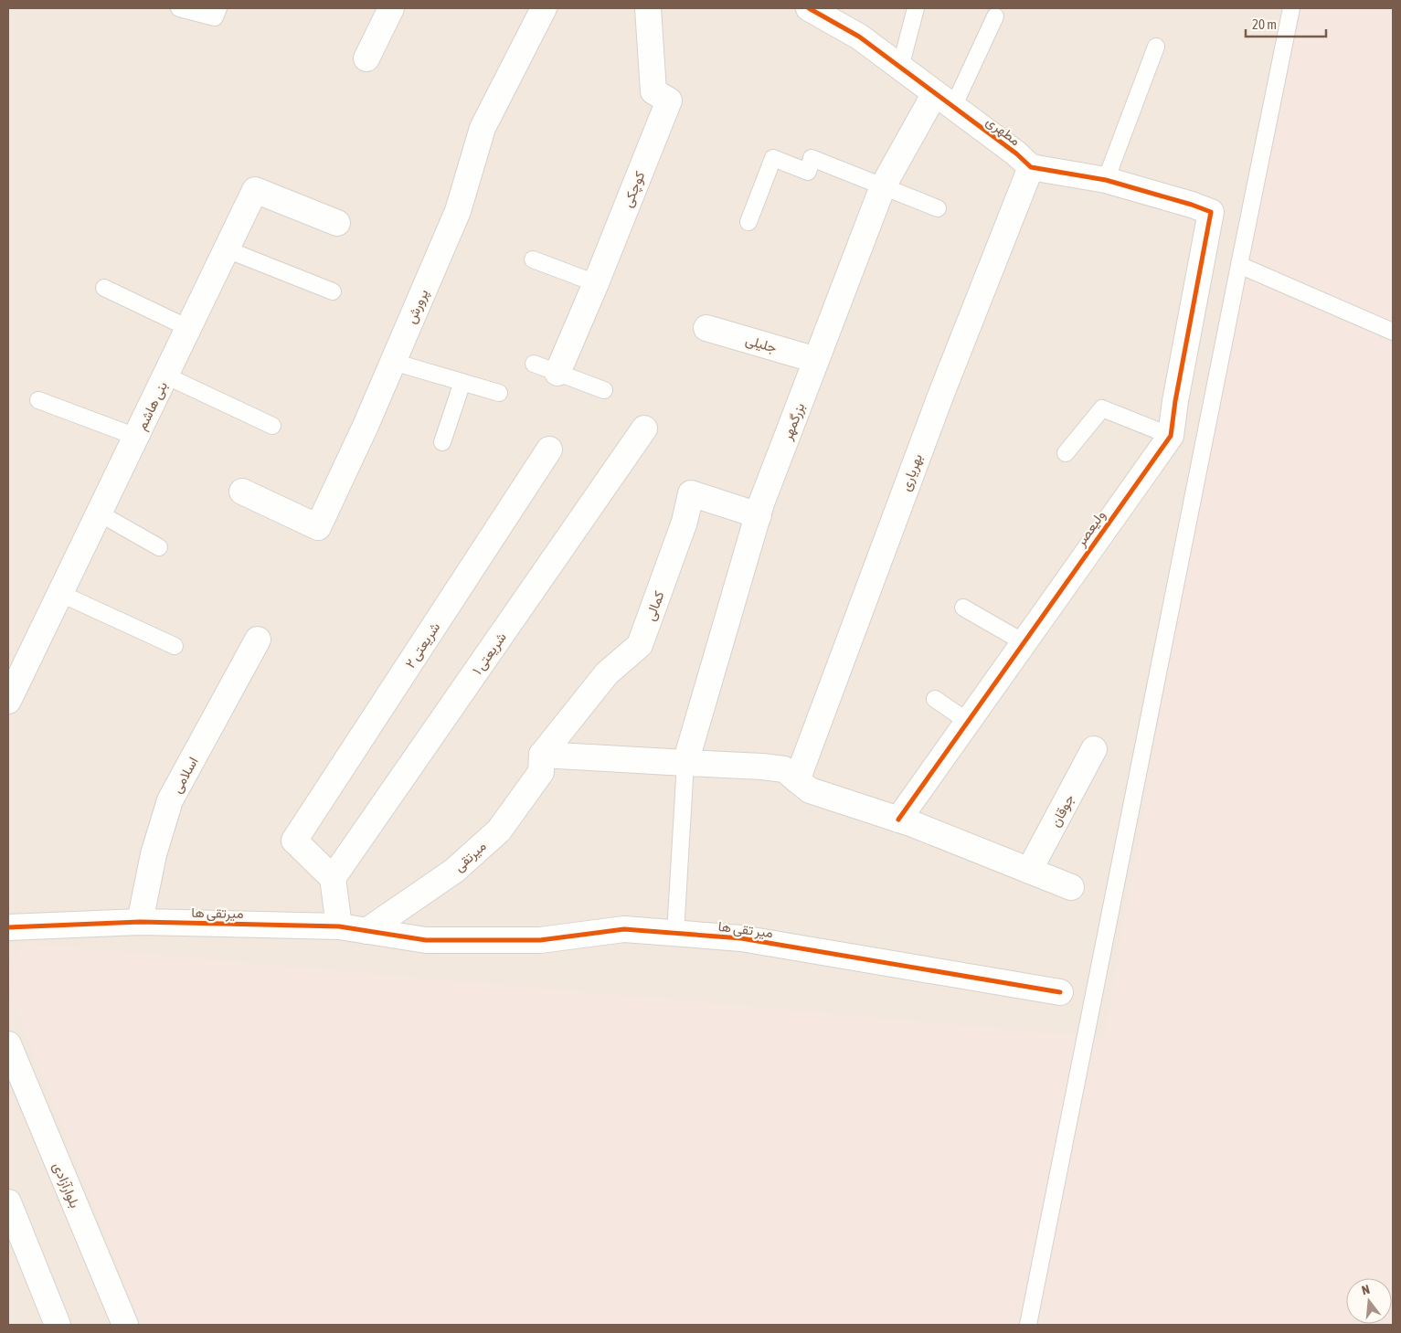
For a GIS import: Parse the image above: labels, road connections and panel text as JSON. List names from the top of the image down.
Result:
{
  "streets": {
    "street": [
      "مطهری",
      "کوچکی",
      "پرورش",
      "جلیلی",
      "بنی هاشم",
      "بزرگمهر",
      "بهریاری",
      "ولیعصر",
      "کمالی",
      "شریعتی ۲",
      "شریعتی ۱",
      "اسلامی",
      "جوقان",
      "میرتقی",
      "میرتقی ها",
      "میر تقی ها",
      "بلوارآزادی"
    ]
  },
  "crossings": [
    ["مطهری", "بزرگمهر"],
    ["مطهری", "بهریاری"],
    ["جلیلی", "بزرگمهر"],
    ["بزرگمهر", "کمالی"],
    ["کمالی", "میرتقی"],
    ["شریعتی ۲", "شریعتی ۱"],
    ["اسلامی", "میرتقی ها"],
    ["میرتقی", "میرتقی ها"],
    ["میرتقی ها", "میر تقی ها"]
  ],
  "scale_bar": "20 m",
  "north": "top"
}
